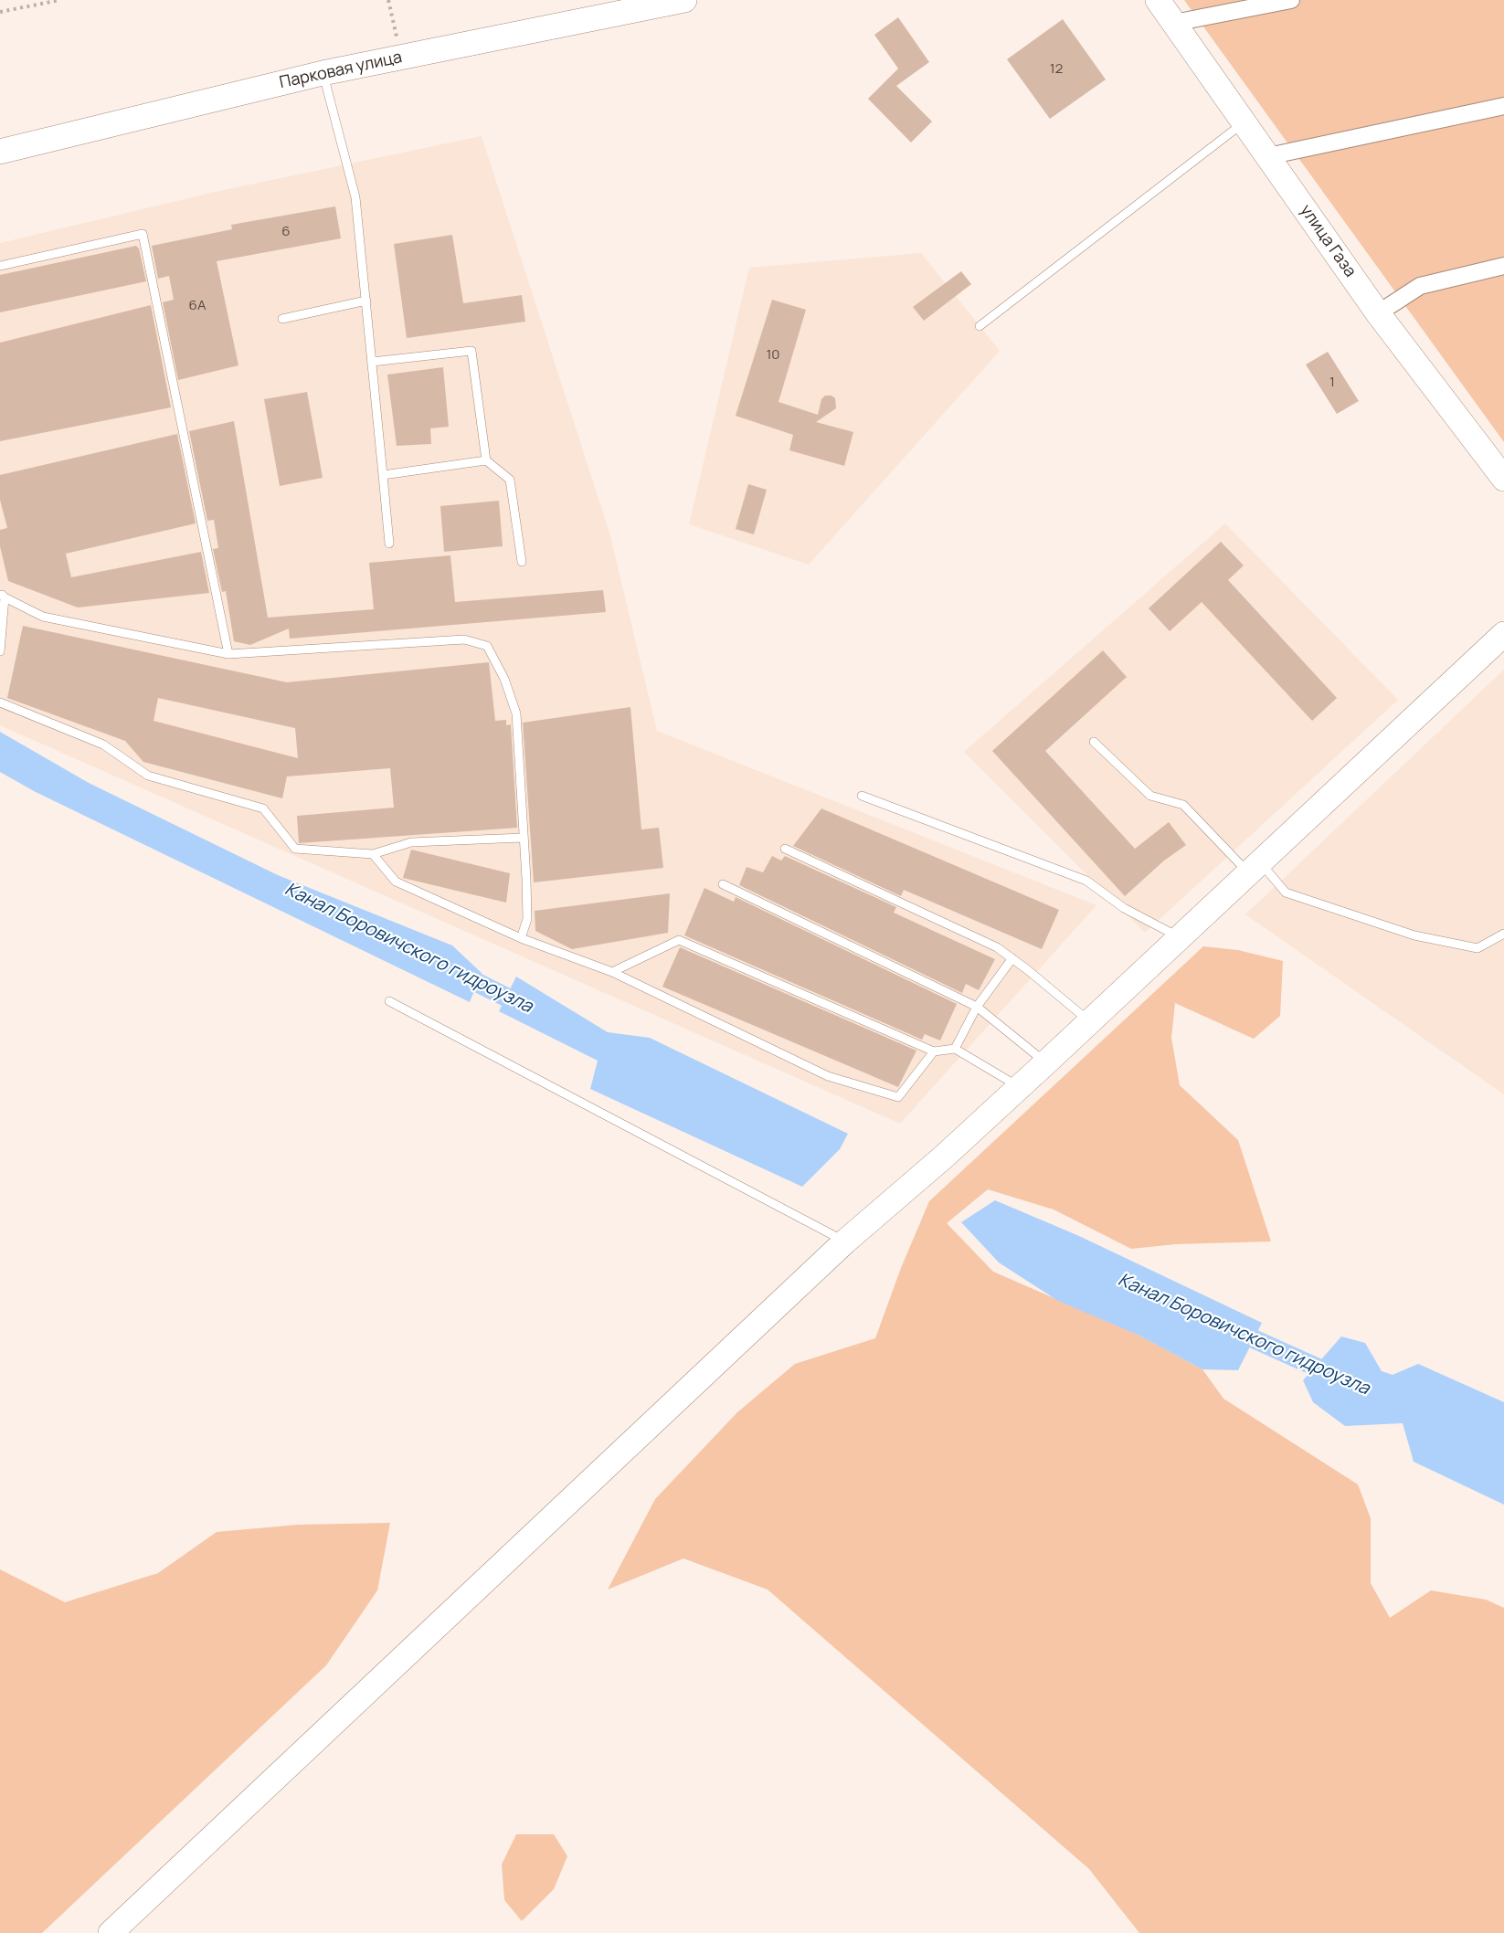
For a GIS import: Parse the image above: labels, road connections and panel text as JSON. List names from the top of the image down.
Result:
{
  "streets": {
    "main road": ["Парковая улица", "улица Газа"]
  },
  "water": ["Канал Боровичского гидроузла"],
  "house_numbers": [
    "12",
    "6",
    "6А",
    "10",
    "1"
  ]
}
